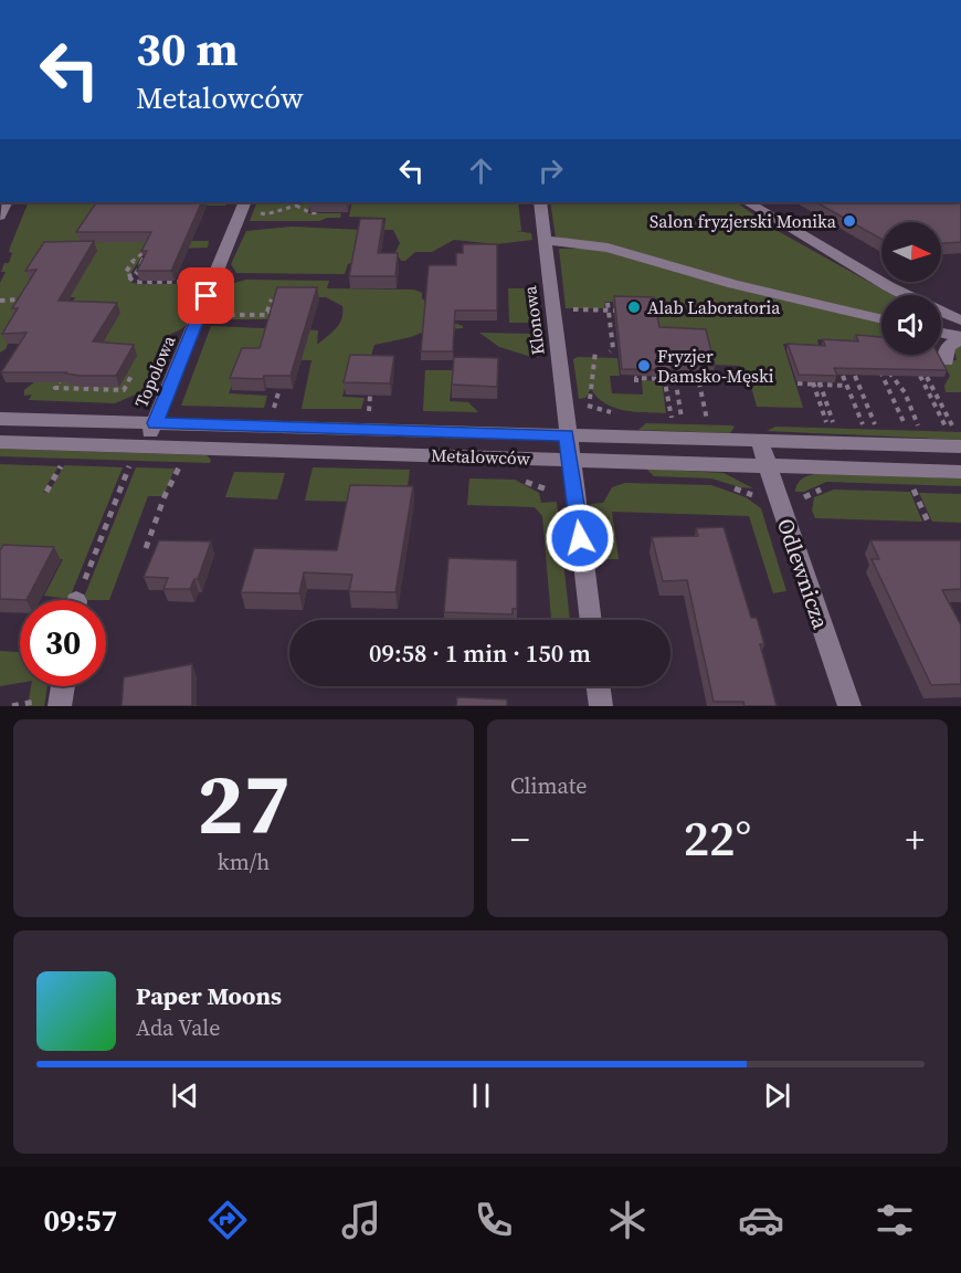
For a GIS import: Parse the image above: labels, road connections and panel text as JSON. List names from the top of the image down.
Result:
{
  "streets": {
    "street": [
      "Klonowa",
      "Topolowa",
      "Metalowców",
      "Odlewnicza"
    ]
  },
  "crossings": [
    ["Klonowa", "Metalowców"],
    ["Topolowa", "Metalowców"],
    ["Metalowców", "Odlewnicza"]
  ],
  "places": ["Salon fryzjerski Monika", "Alab Laboratoria", "Fryzjer Damsko-Męski"],
  "north": "right",
  "page": {
    "turn": ["30 m", "Metalowców"],
    "limit": "30",
    "trip": "09:58 · 1 min · 150 m",
    "tile": [
      ["27", "km/h"],
      "Climate"
    ],
    "heat": ["−", "22°", "+"],
    "song": ["Paper Moons", "Ada Vale"],
    "tabs": "09:57"
  }
}
